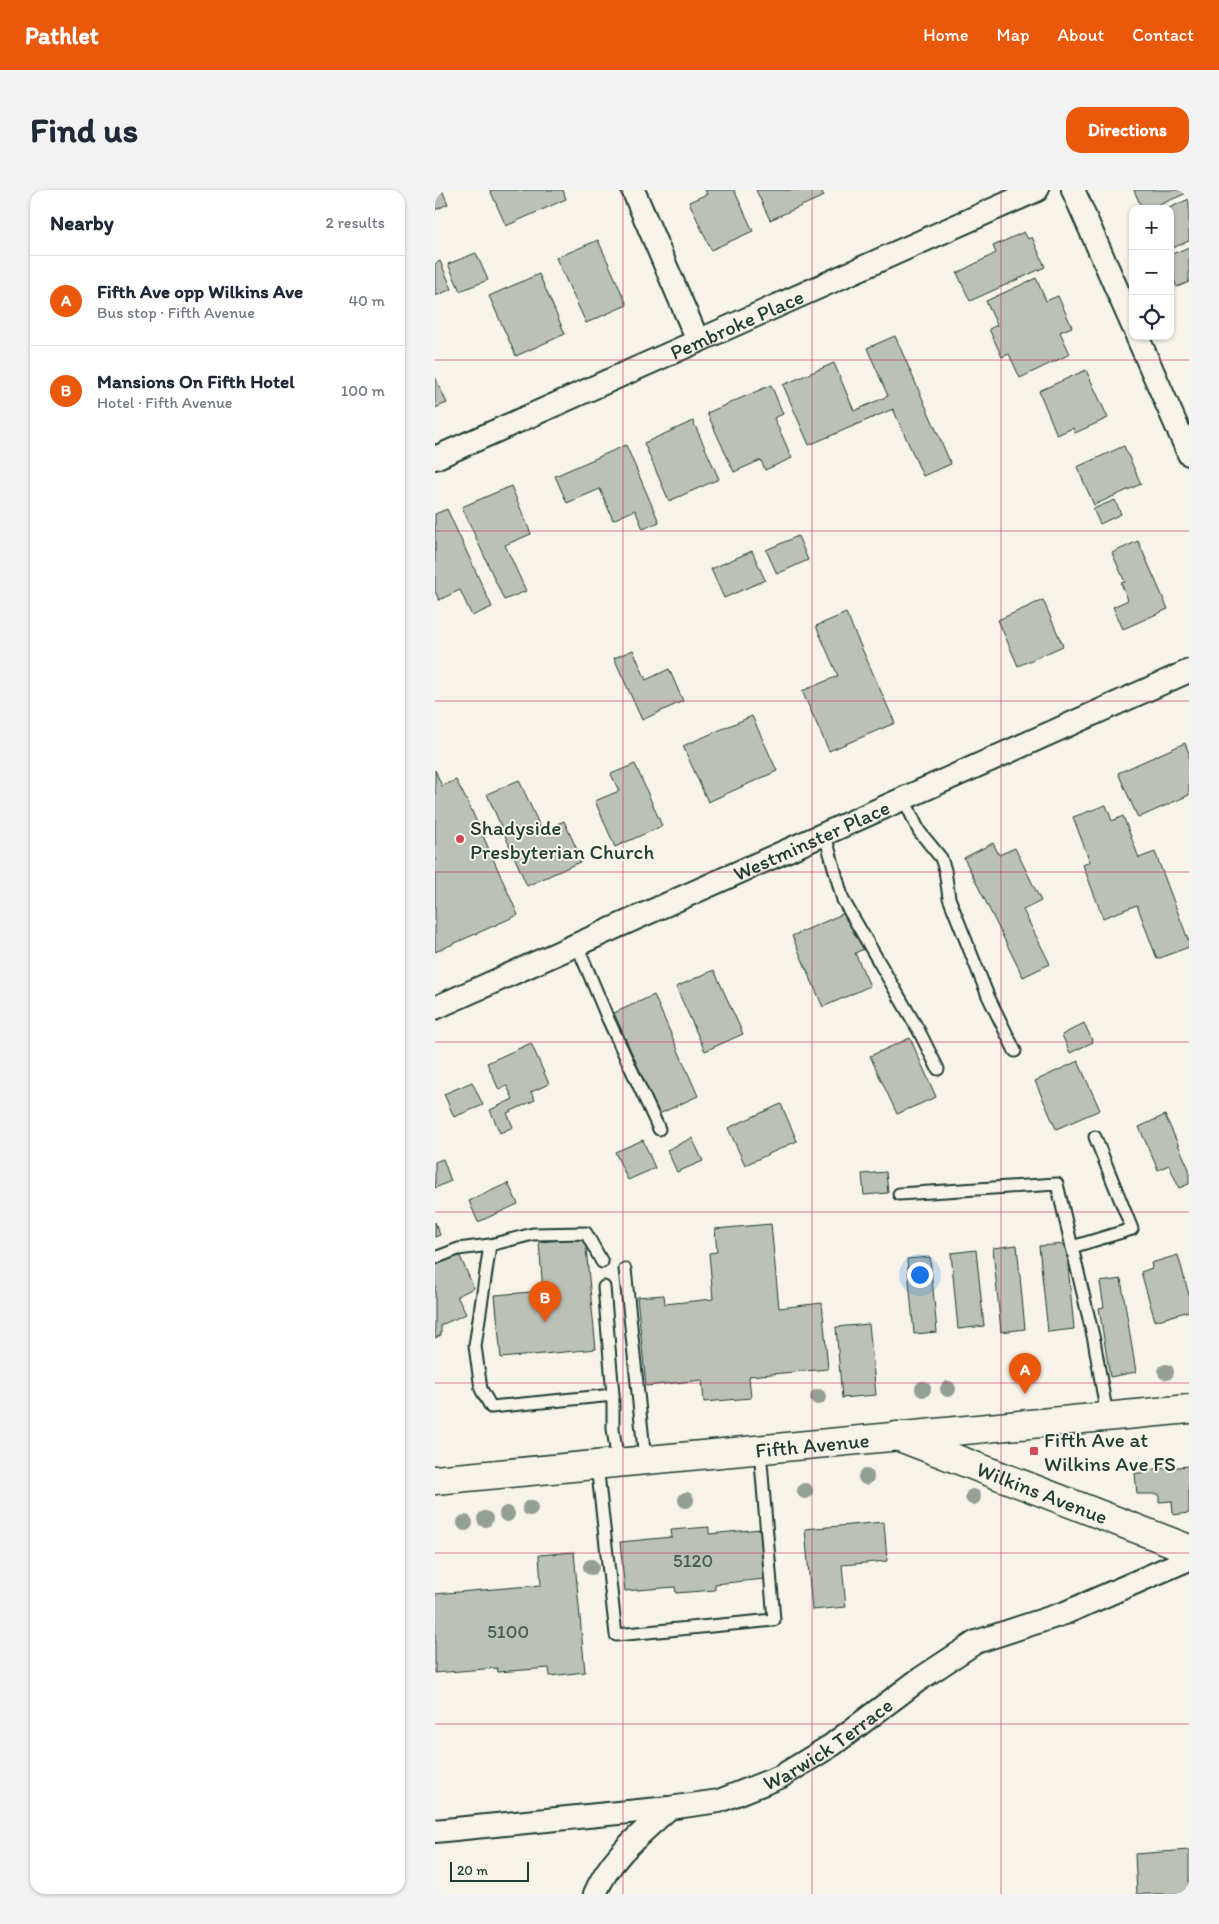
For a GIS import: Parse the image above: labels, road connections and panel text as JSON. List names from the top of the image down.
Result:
{
  "streets": {
    "main road": ["Fifth Avenue", "Wilkins Avenue"],
    "street": ["Pembroke Place", "Westminster Place", "Warwick Terrace"]
  },
  "crossings": [
    ["Fifth Avenue", "Wilkins Avenue"]
  ],
  "places": {
    "other": ["Shadyside Presbyterian Church"],
    "transit": ["Fifth Ave at Wilkins Ave FS"]
  },
  "house_numbers": ["5120", "5100"],
  "scale_bar": "20 m",
  "page": {
    "header": "Pathlet",
    "nav": [
      "Home",
      "Map",
      "About",
      "Contact"
    ],
    "buttons": "Directions",
    "title": "Find us",
    "heading": ["Nearby", "2 results"],
    "map_buttons": ["+", "−"],
    "list": [
      {
        "mark": "A",
        "name": "Fifth Ave opp Wilkins Ave",
        "note": "Bus stop · Fifth Avenue",
        "value": "40 m"
      },
      {
        "mark": "B",
        "name": "Mansions On Fifth Hotel",
        "note": "Hotel · Fifth Avenue",
        "value": "100 m"
      }
    ],
    "pins": ["B", "A"],
    "scale": "20 m"
  }
}
